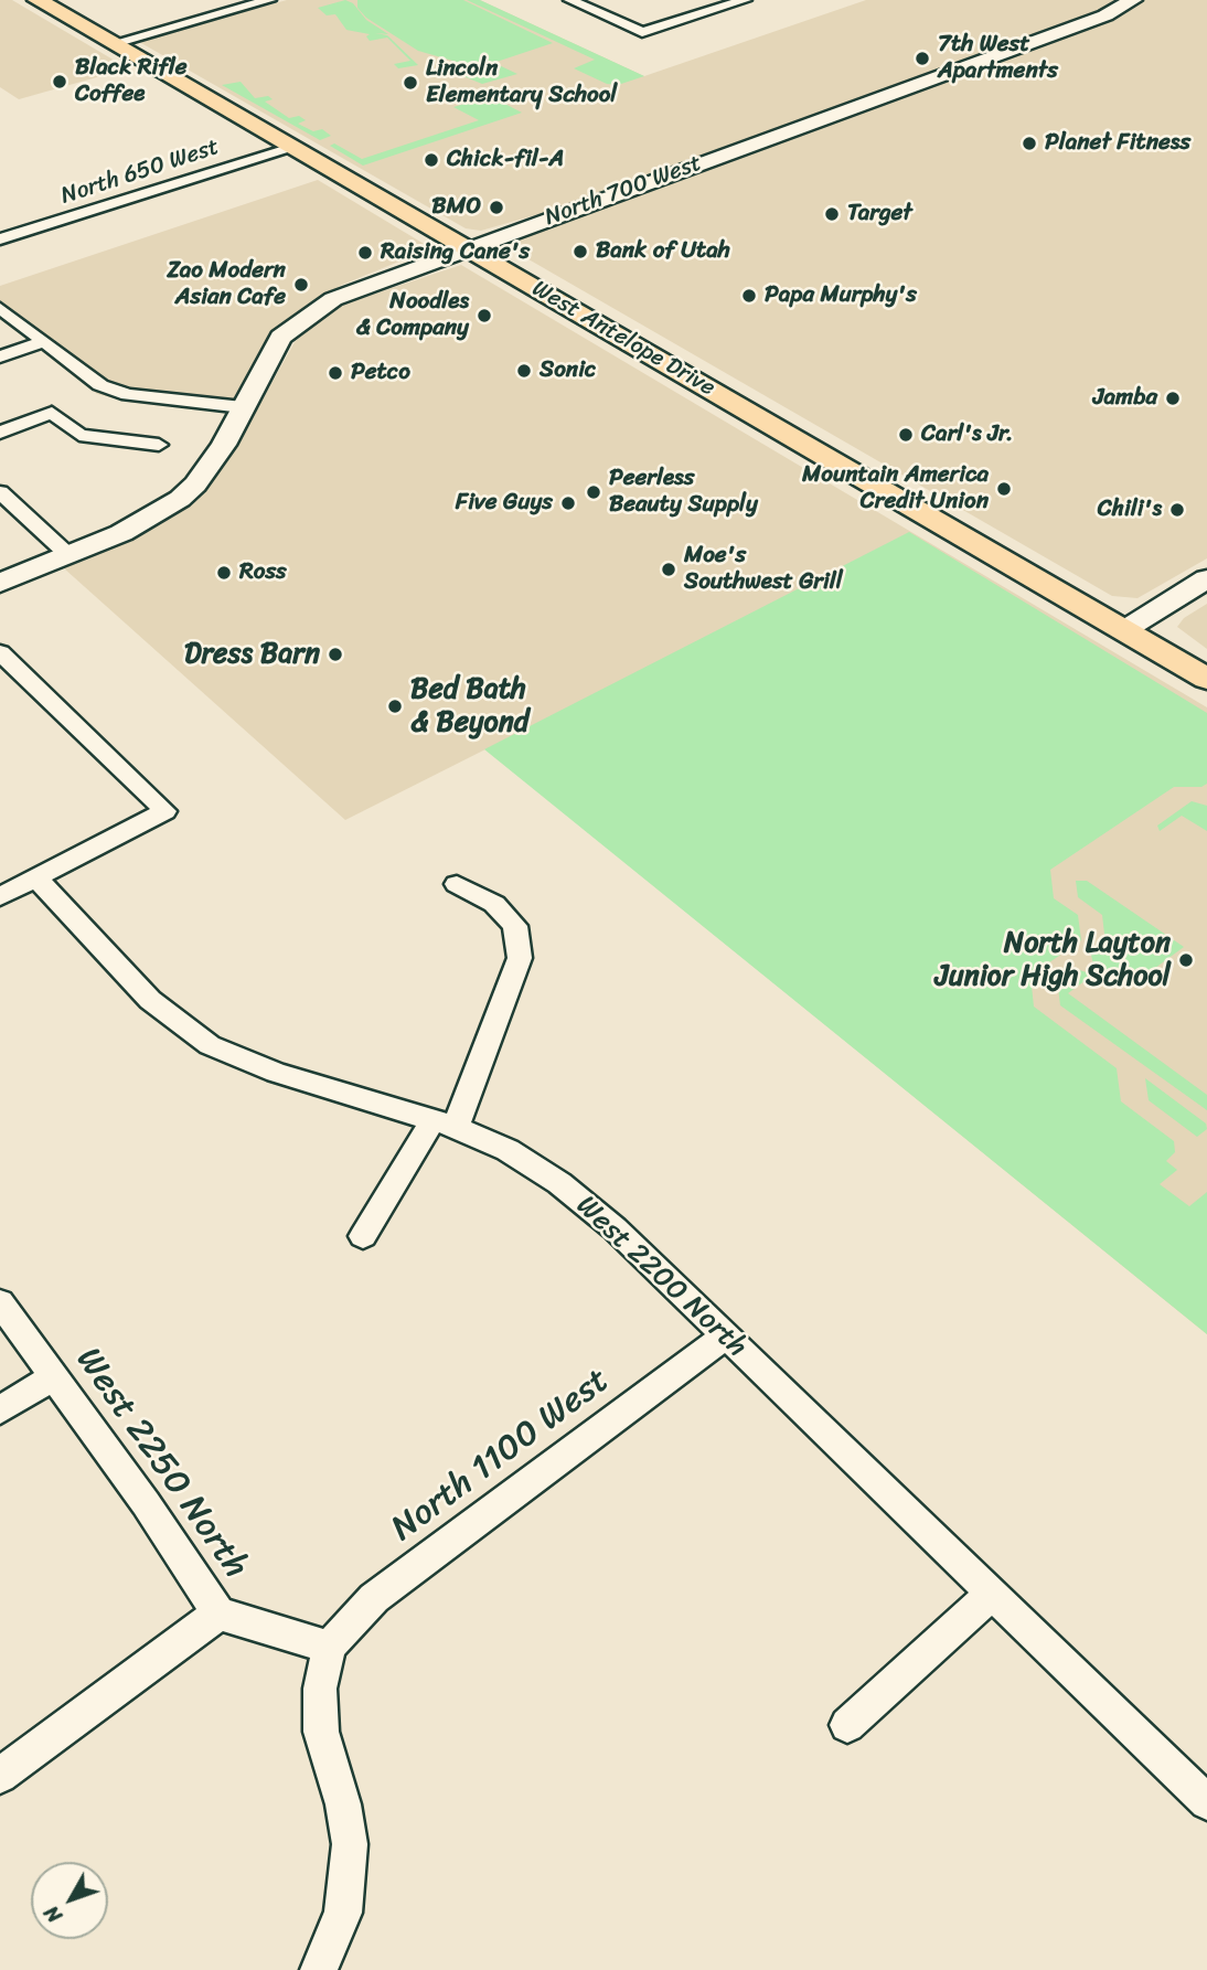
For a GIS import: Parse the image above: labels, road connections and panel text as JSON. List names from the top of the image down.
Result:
{
  "streets": {
    "main road": ["West Antelope Drive"],
    "street": [
      "North 650 West",
      "North 700 West",
      "West 2200 North",
      "North 1100 West",
      "West 2250 North"
    ]
  },
  "crossings": [
    ["North 650 West", "West Antelope Drive"],
    ["North 700 West", "West Antelope Drive"],
    ["West 2200 North", "North 1100 West"],
    ["North 1100 West", "West 2250 North"]
  ],
  "places": [
    "7th West Apartments",
    "Black Rifle Coffee",
    "Lincoln Elementary School",
    "Planet Fitness",
    "Chick-fil-A",
    "BMO",
    "Target",
    "Bank of Utah",
    "Raising Cane's",
    "Zao Modern Asian Cafe",
    "Papa Murphy's",
    "Noodles & Company",
    "Sonic",
    "Petco",
    "Jamba",
    "Carl's Jr.",
    "Mountain America Credit Union",
    "Peerless Beauty Supply",
    "Five Guys",
    "Chili's",
    "Moe's Southwest Grill",
    "Ross",
    "Dress Barn",
    "Bed Bath & Beyond",
    "North Layton Junior High School"
  ],
  "north": "bottom left"
}
